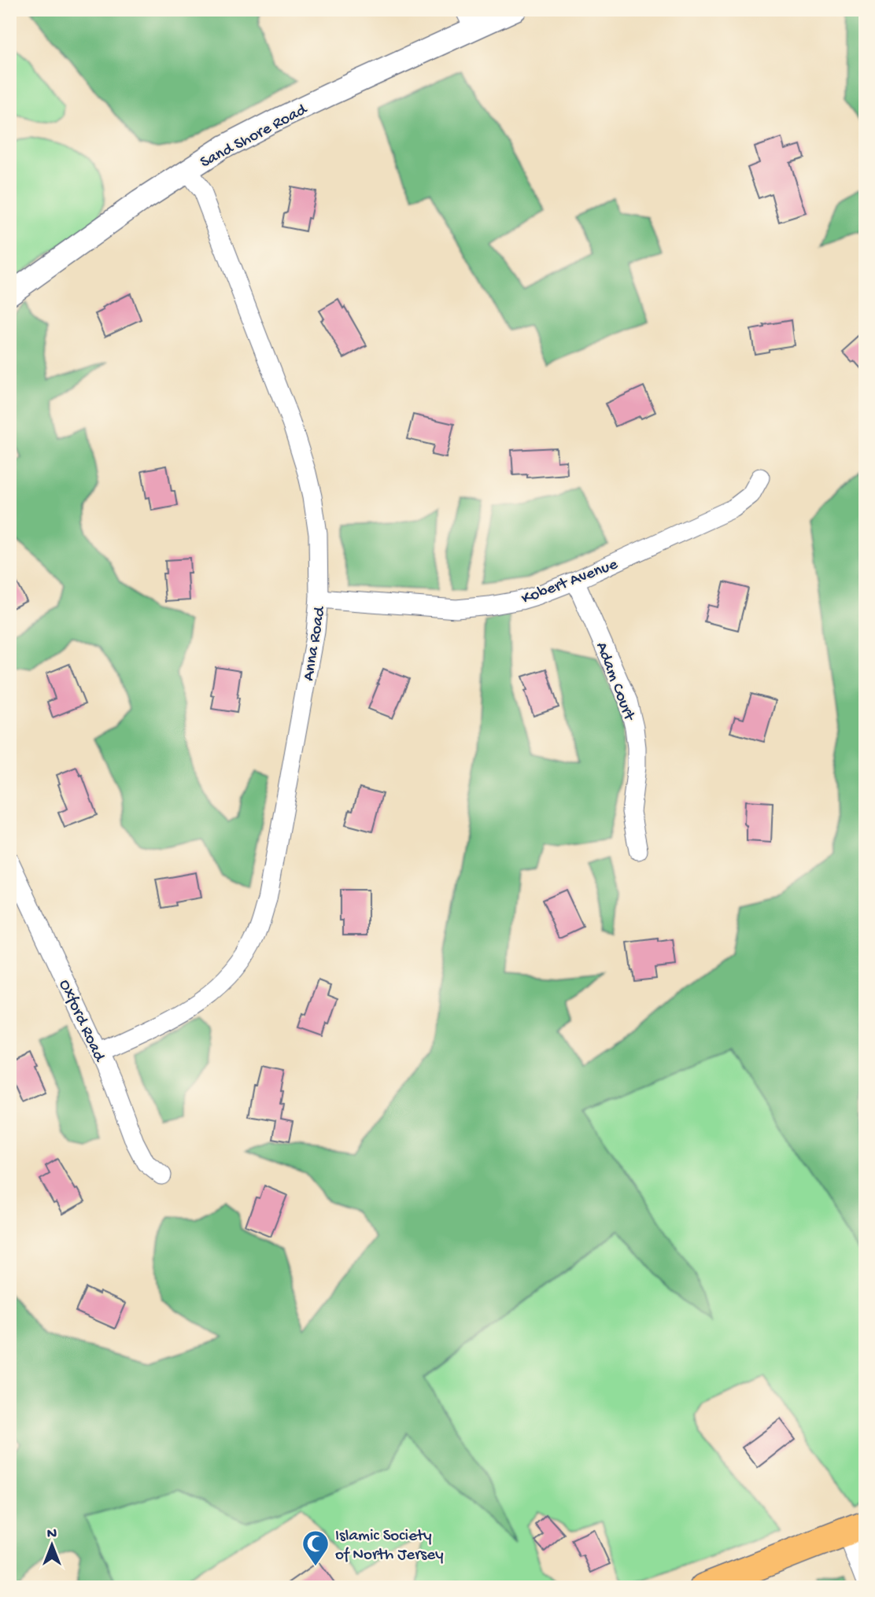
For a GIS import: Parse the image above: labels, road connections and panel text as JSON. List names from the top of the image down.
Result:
{
  "streets": {
    "street": [
      "Sand Shore Road",
      "Kobert Avenue",
      "Anna Road",
      "Adam Court",
      "Oxford Road"
    ]
  },
  "crossings": [
    ["Sand Shore Road", "Anna Road"],
    ["Kobert Avenue", "Anna Road"],
    ["Kobert Avenue", "Adam Court"],
    ["Anna Road", "Oxford Road"]
  ],
  "places": {
    "mosque": ["Islamic Society of North Jersey"]
  },
  "north": "top"
}
